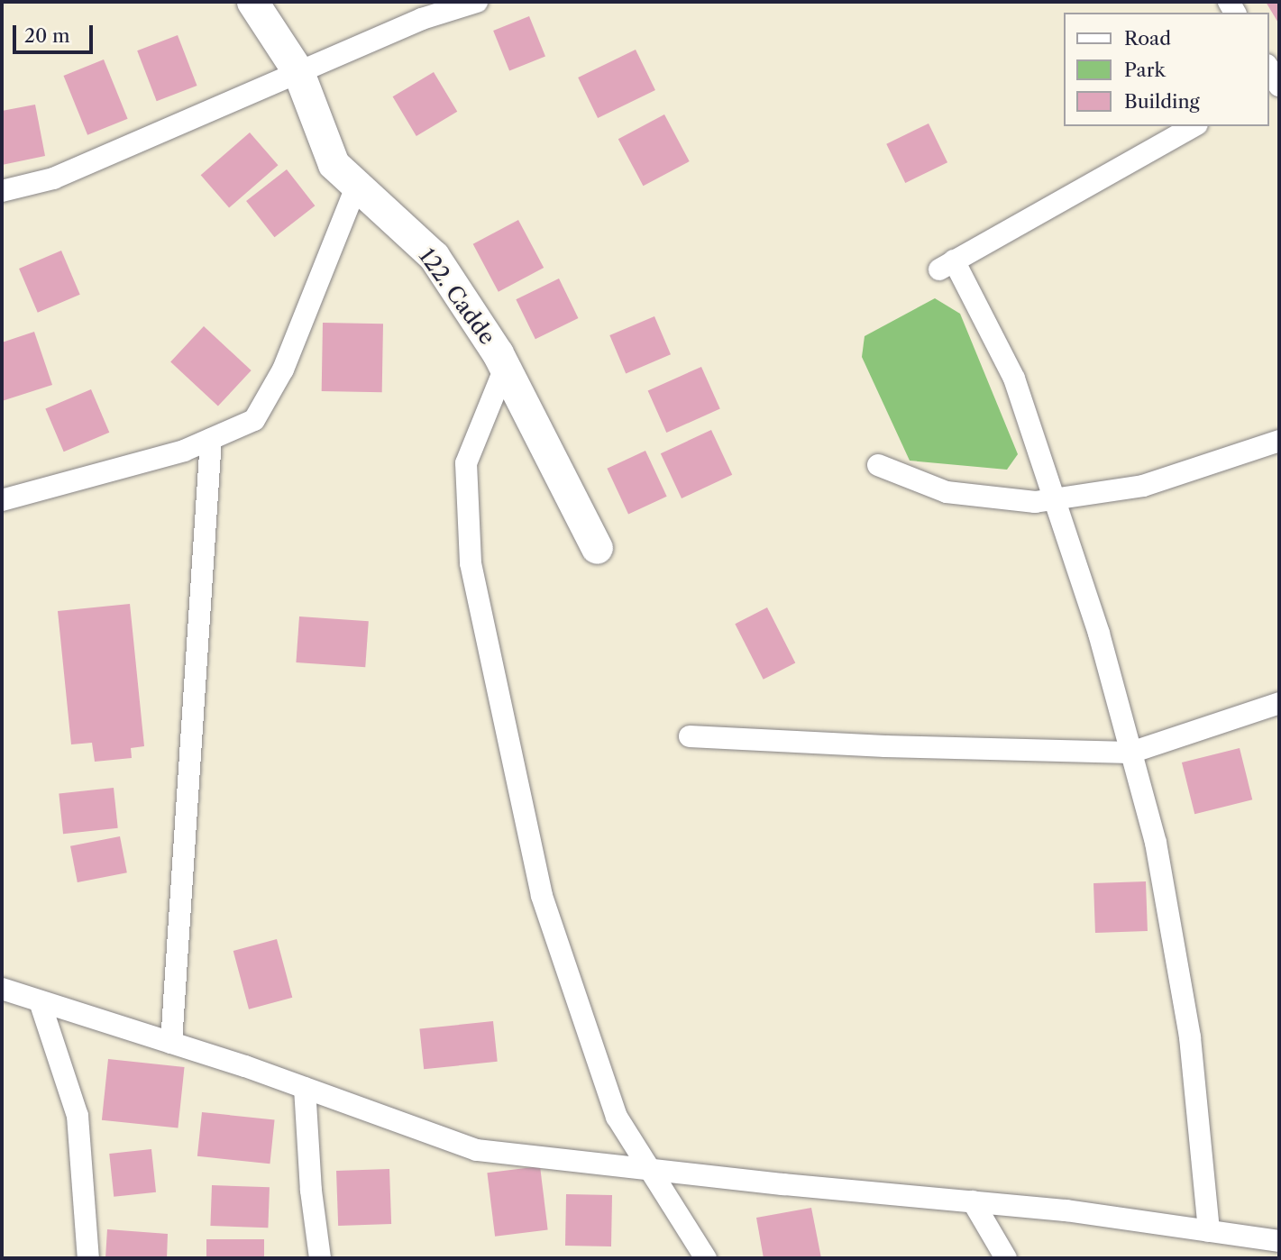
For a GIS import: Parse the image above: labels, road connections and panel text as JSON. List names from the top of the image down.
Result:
{
  "streets": {
    "street": ["122. Cadde"]
  },
  "legend": ["Road", "Park", "Building"],
  "scale_bar": "20 m"
}
